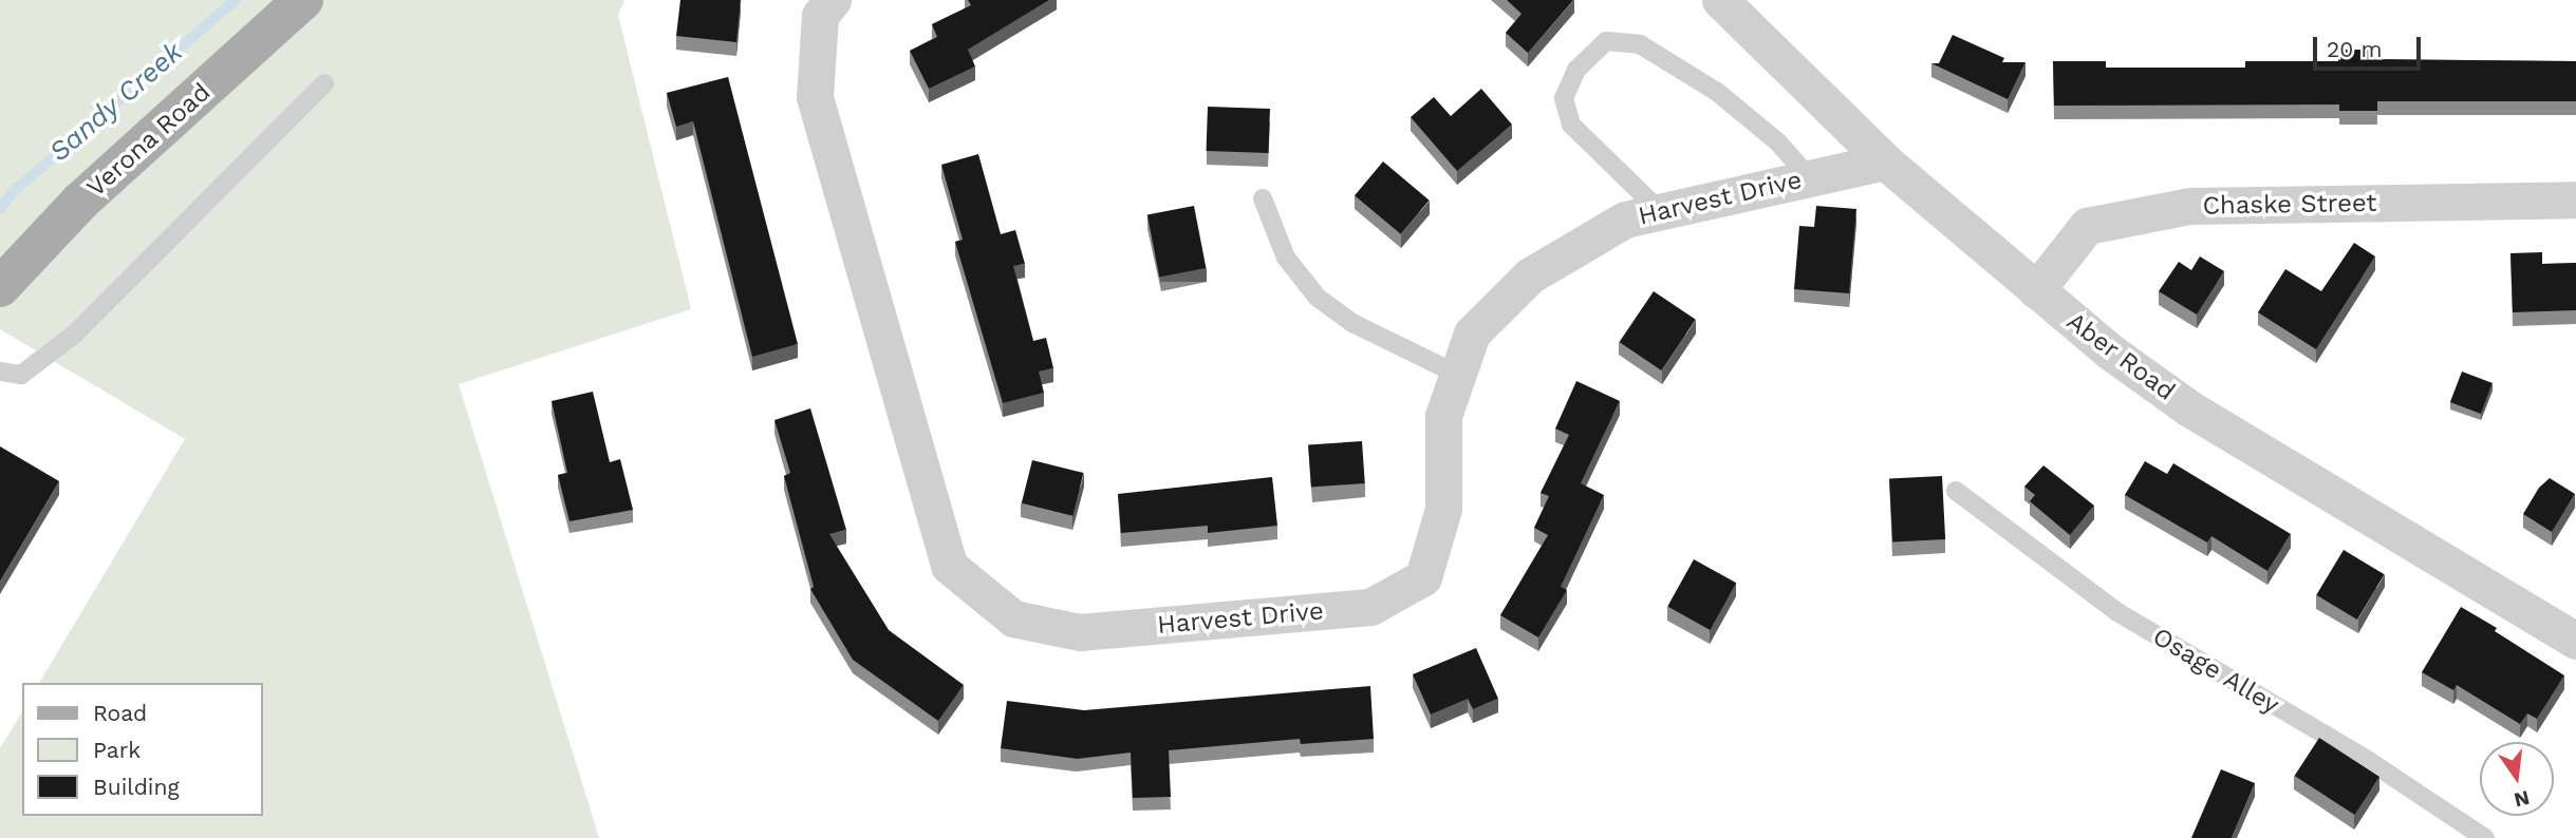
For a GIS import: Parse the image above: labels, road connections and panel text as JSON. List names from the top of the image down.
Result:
{
  "streets": {
    "main road": ["Verona Road"],
    "street": ["Harvest Drive", "Chaske Street", "Aber Road"],
    "lane": ["Osage Alley"]
  },
  "crossings": [
    ["Harvest Drive", "Aber Road"],
    ["Chaske Street", "Aber Road"]
  ],
  "water": ["Sandy Creek"],
  "legend": ["Road", "Park", "Building"],
  "scale_bar": "20 m",
  "north": "bottom"
}
